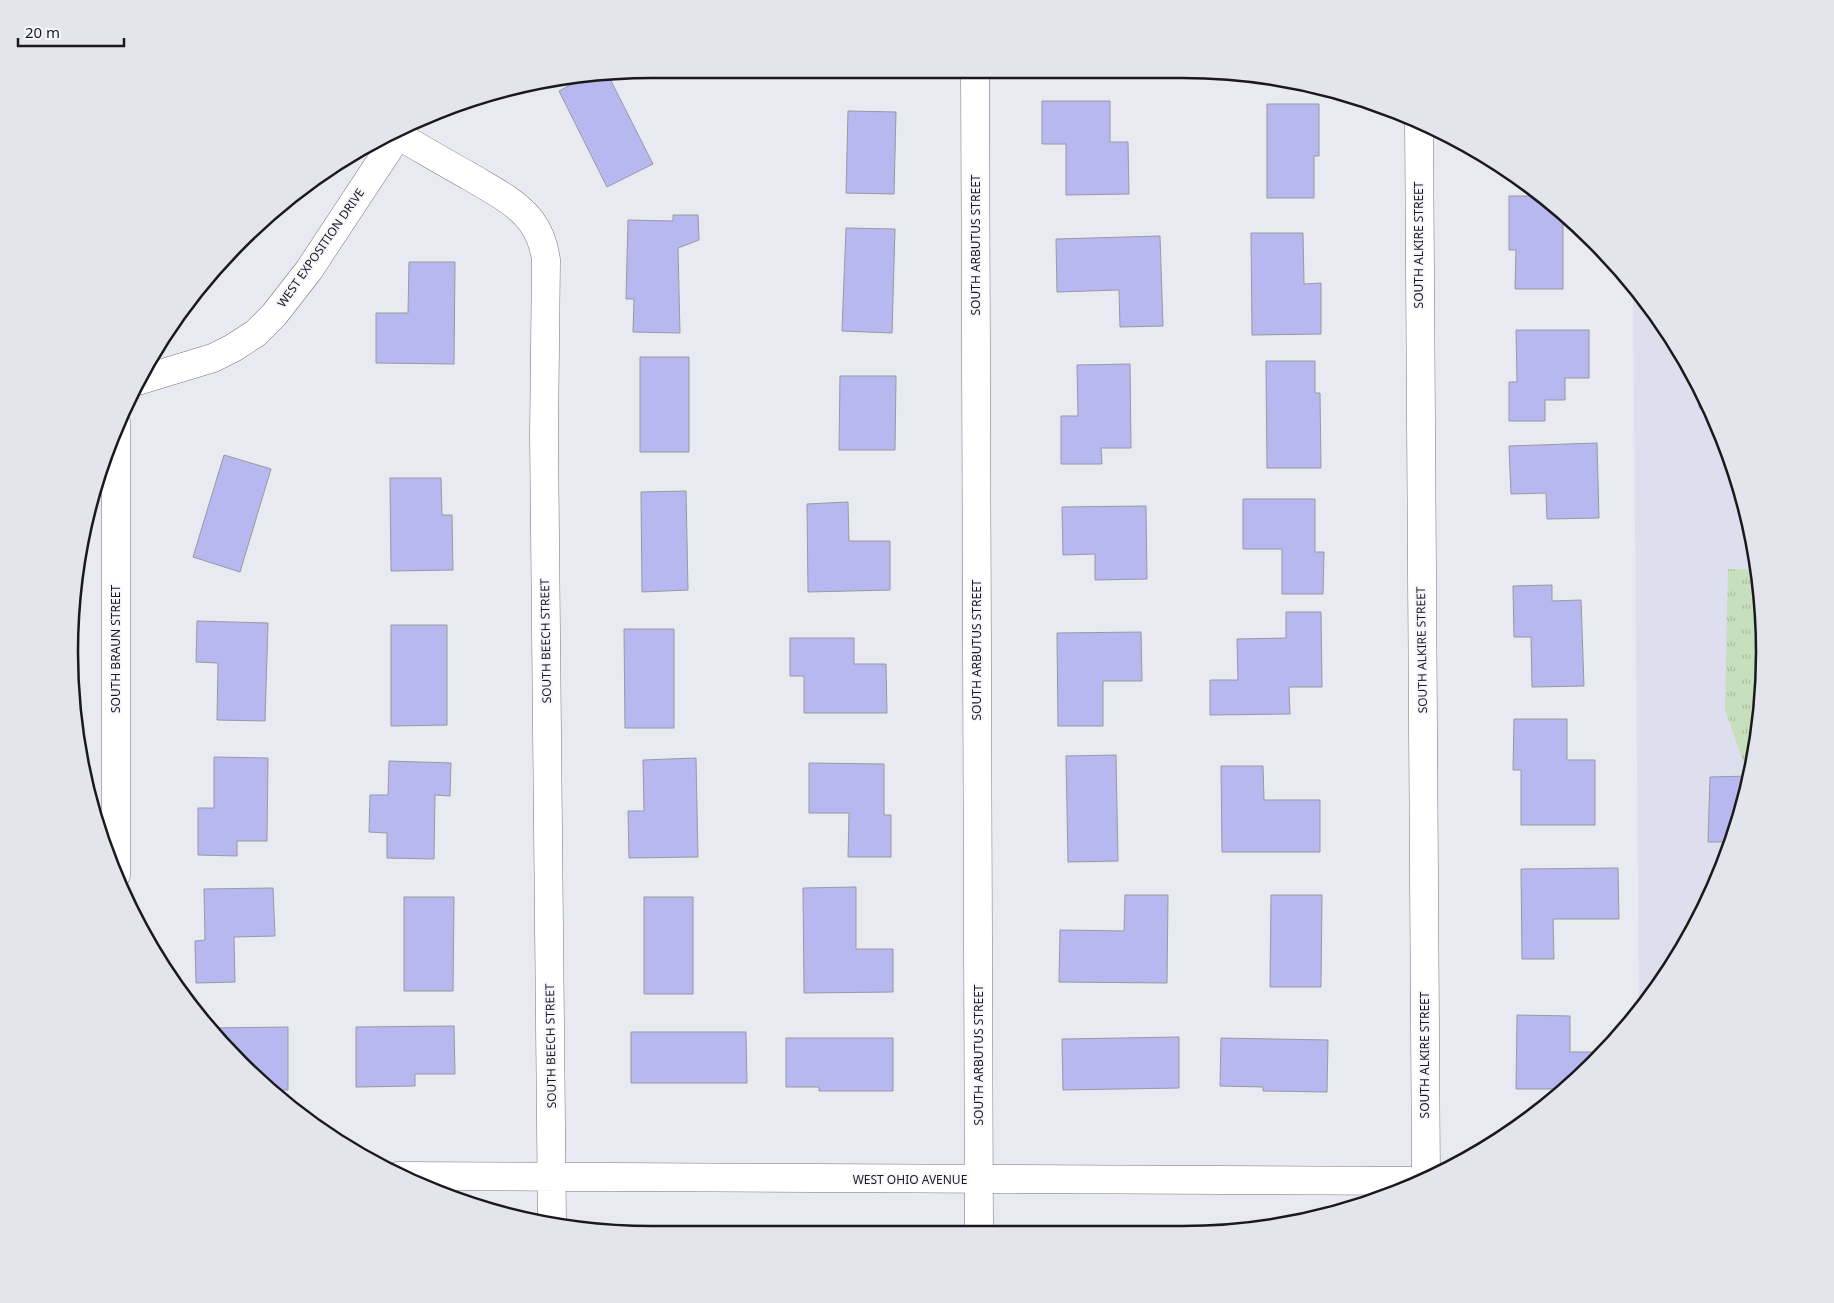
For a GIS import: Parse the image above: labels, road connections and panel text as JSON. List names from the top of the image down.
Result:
{
  "streets": {
    "street": [
      "SOUTH ARBUTUS STREET",
      "SOUTH ALKIRE STREET",
      "WEST EXPOSITION DRIVE",
      "SOUTH BEECH STREET",
      "SOUTH BRAUN STREET",
      "WEST OHIO AVENUE"
    ]
  },
  "crossings": [
    ["SOUTH ARBUTUS STREET", "WEST OHIO AVENUE"],
    ["SOUTH BEECH STREET", "WEST OHIO AVENUE"]
  ],
  "scale_bar": "20 m"
}
